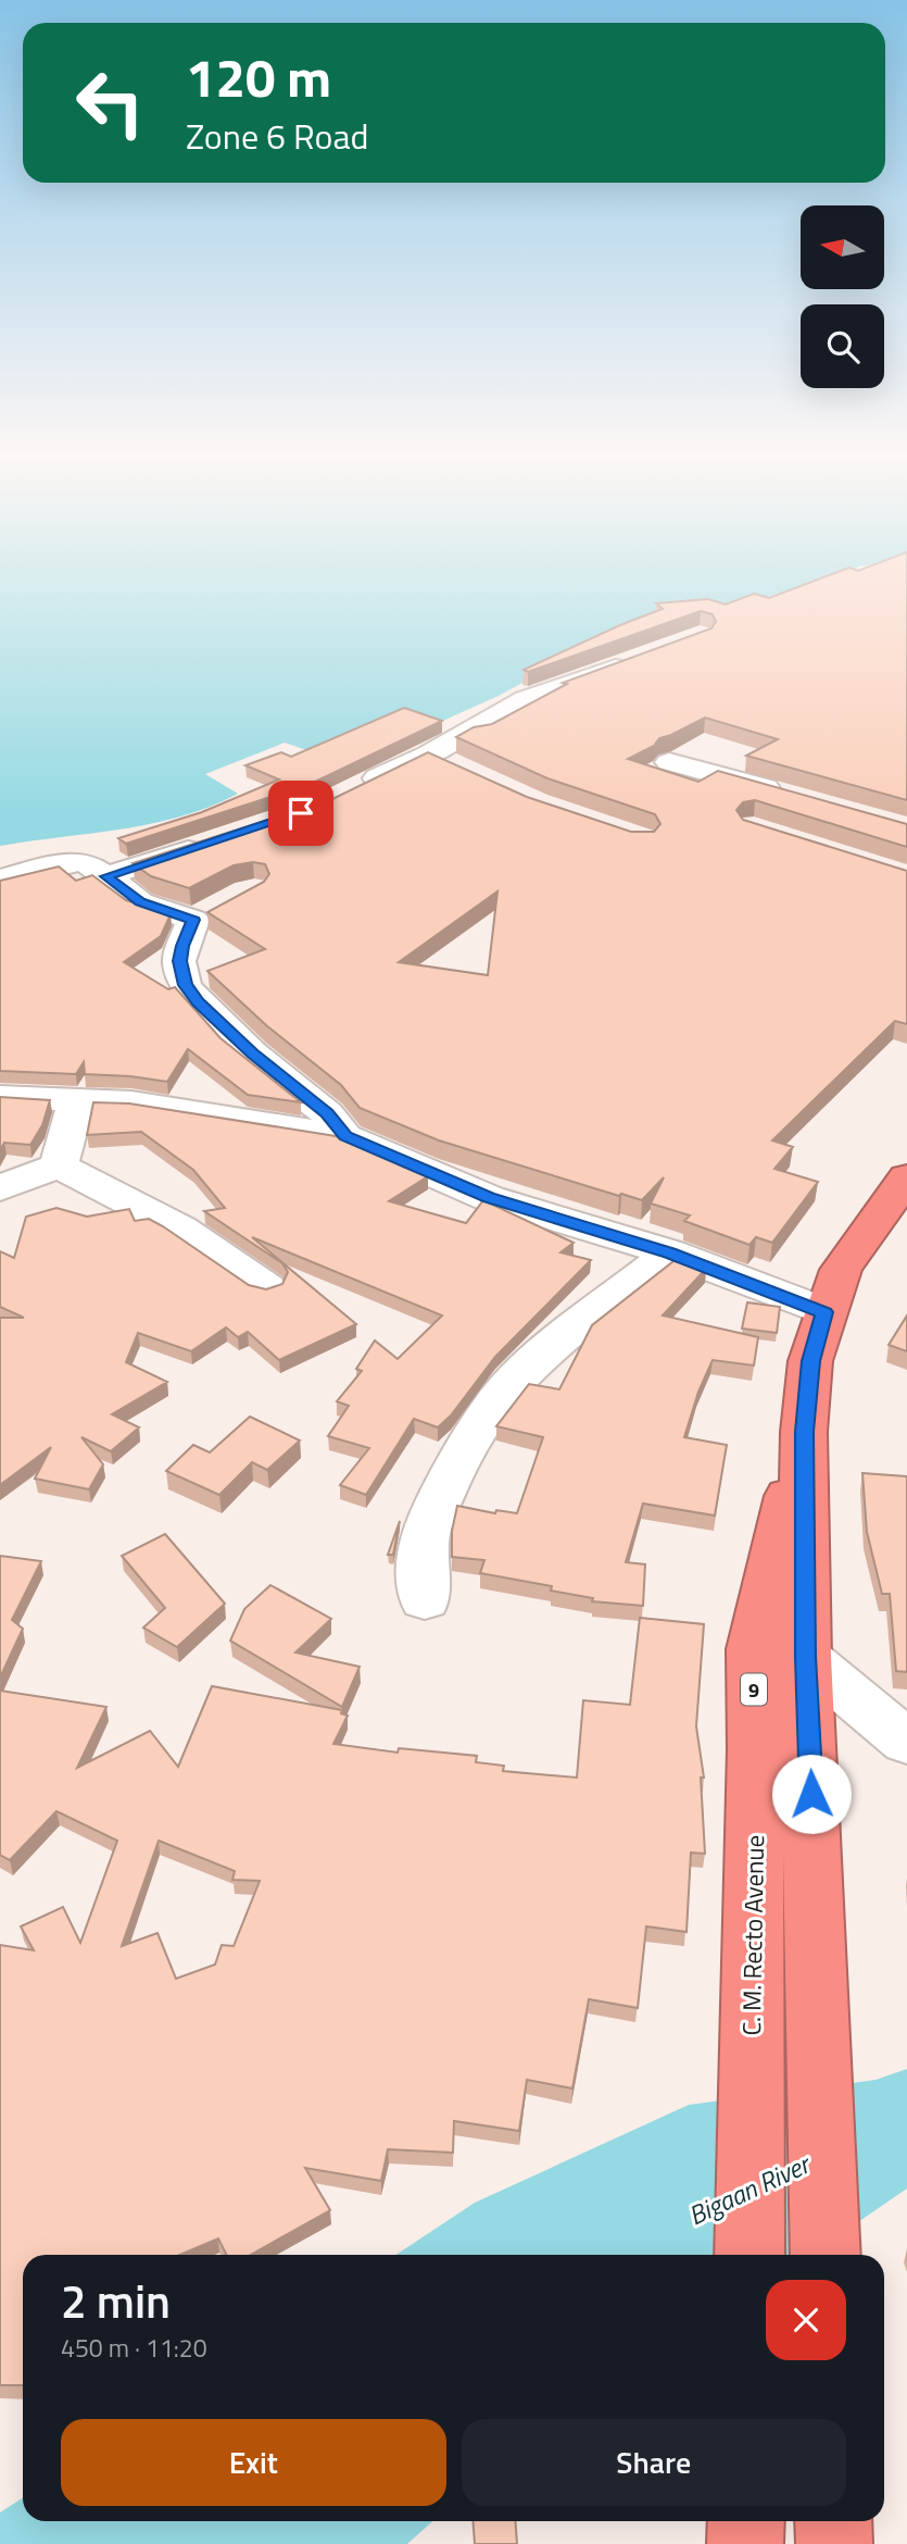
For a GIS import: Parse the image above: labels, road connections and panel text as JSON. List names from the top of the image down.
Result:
{
  "streets": {
    "highway": ["9", "C. M. Recto Avenue"]
  },
  "water": ["Bigaan River"],
  "north": "left",
  "page": {
    "turn": ["120 m", "Zone 6 Road"],
    "heading": ["2 min", "450 m · 11:20"],
    "buttons": ["Exit", "Share"]
  }
}
